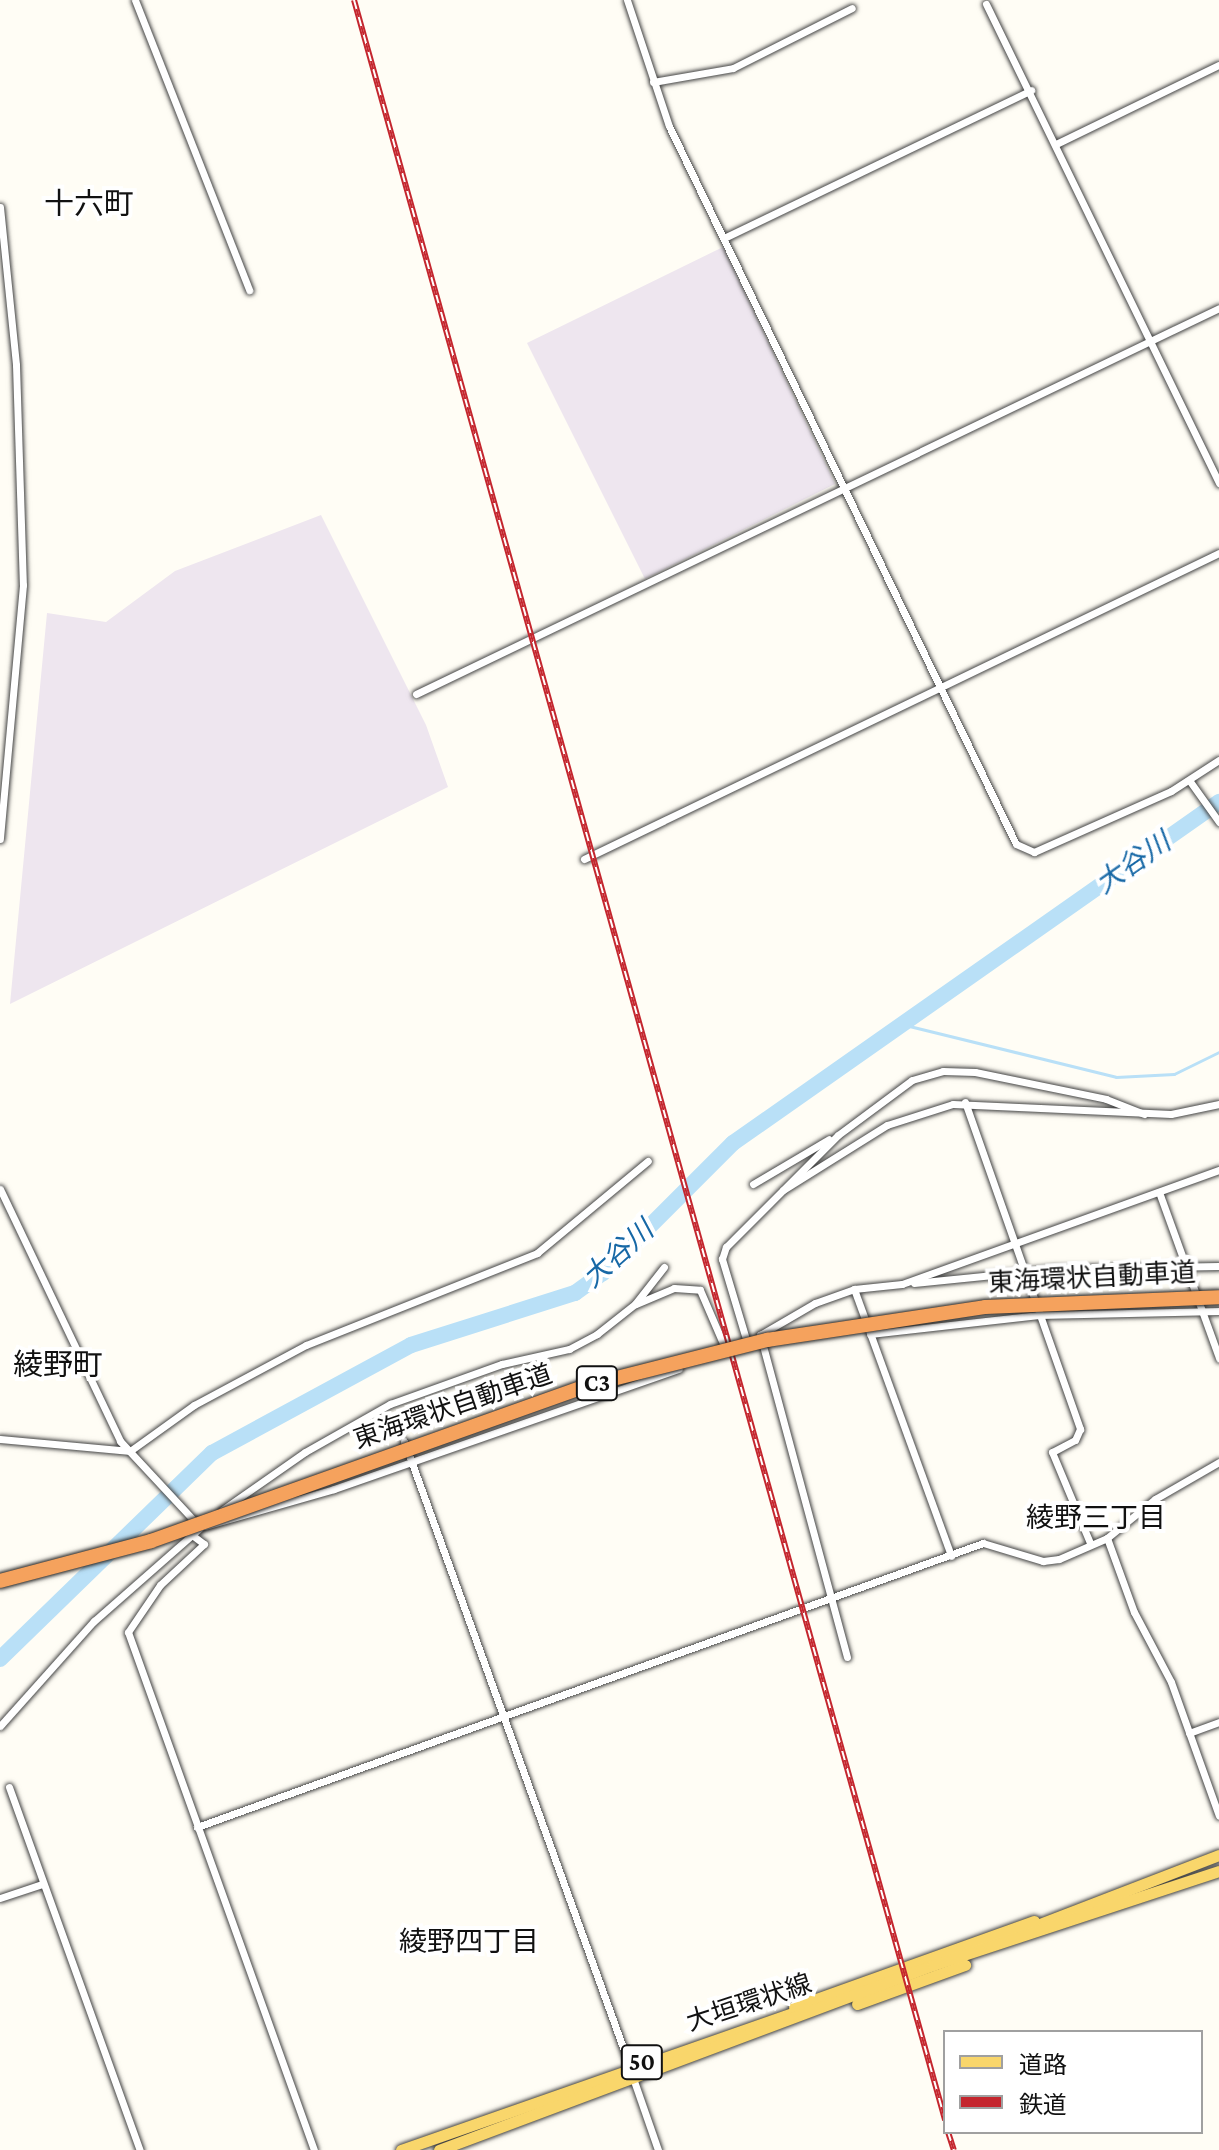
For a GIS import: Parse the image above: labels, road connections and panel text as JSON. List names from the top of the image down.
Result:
{
  "streets": {
    "highway": ["東海環状自動車道", "C3"],
    "main road": ["大垣環状線", "50"]
  },
  "districts": [
    "十六町",
    "綾野町",
    "綾野三丁目",
    "綾野四丁目"
  ],
  "water": ["大谷川"],
  "legend": ["道路", "鉄道"]
}
